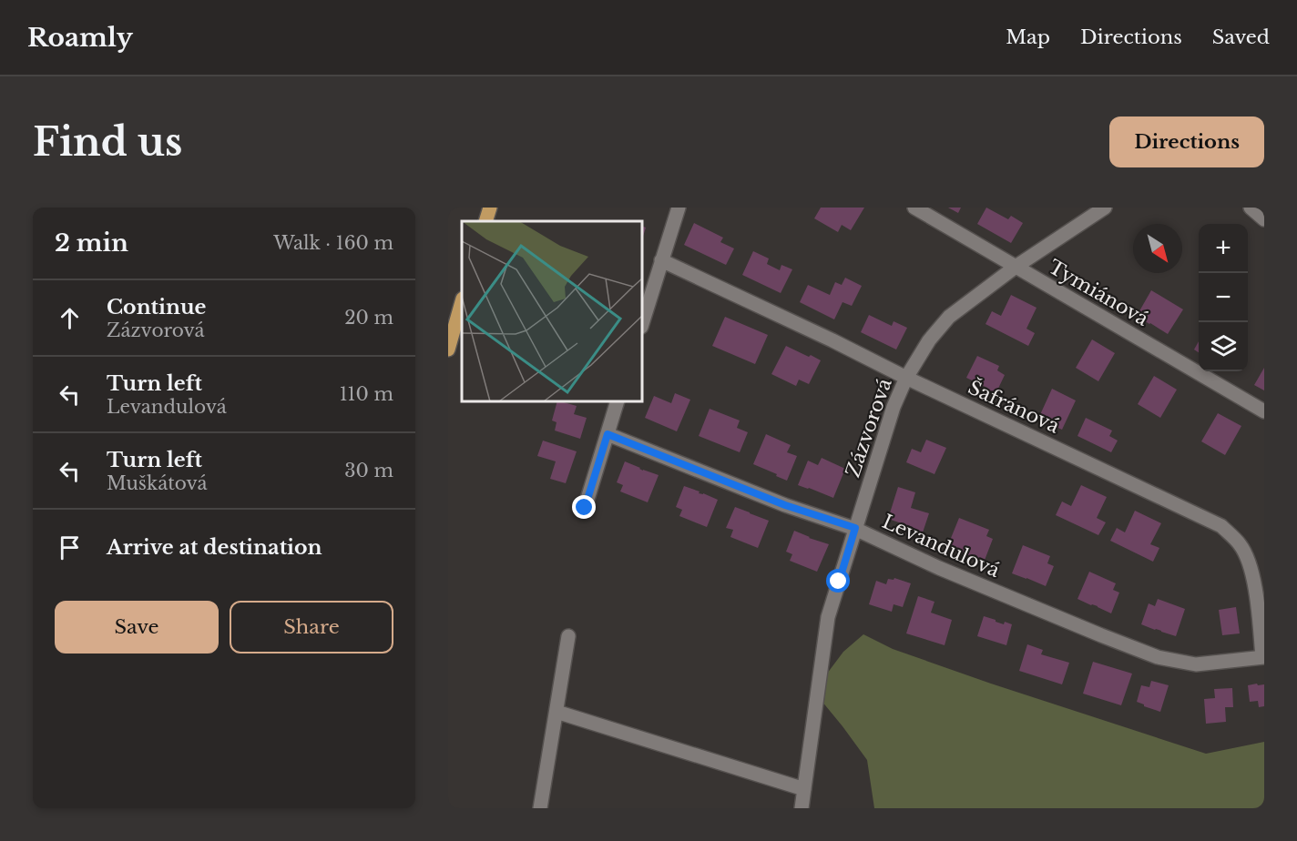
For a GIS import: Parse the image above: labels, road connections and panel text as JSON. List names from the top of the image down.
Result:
{
  "streets": {
    "street": [
      "Tymiánová",
      "Šafránová",
      "Zázvorová",
      "Levandulová"
    ]
  },
  "crossings": [
    ["Tymiánová", "Zázvorová"],
    ["Šafránová", "Zázvorová"],
    ["Šafránová", "Levandulová"],
    ["Zázvorová", "Levandulová"]
  ],
  "north": "bottom right",
  "page": {
    "header": "Roamly",
    "nav": ["Map", "Directions", "Saved"],
    "buttons": [
      "Directions",
      ["Save", "Share"]
    ],
    "title": "Find us",
    "heading": ["2 min", "Walk · 160 m"],
    "map_buttons": ["+", "−"],
    "list": [
      ["Continue", "Zázvorová", "20 m"],
      ["Turn left", "Levandulová", "110 m"],
      ["Turn left", "Muškátová", "30 m"],
      "Arrive at destination"
    ]
  }
}
